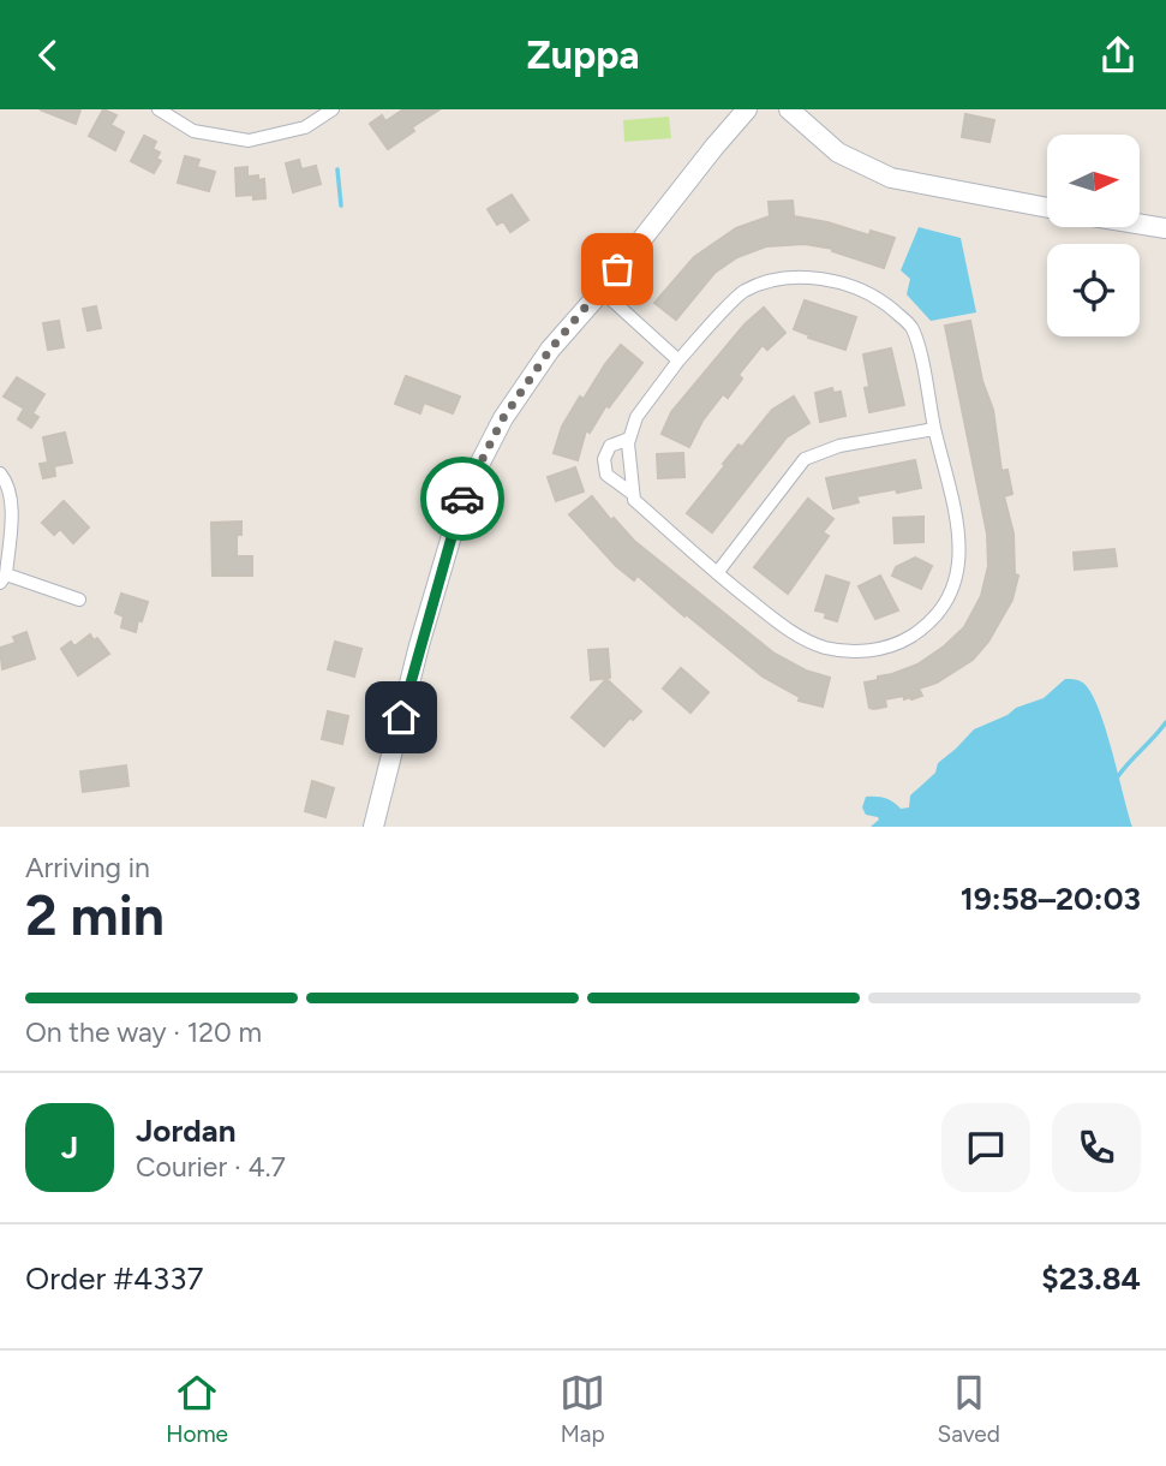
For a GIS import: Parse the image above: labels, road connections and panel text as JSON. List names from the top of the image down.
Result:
{
  "north": "right",
  "page": {
    "header": "Zuppa",
    "heading": ["2 min", "Arriving in", "19:58–20:03"],
    "panel": [
      "Jordan",
      "Courier · 4.7",
      "Order #4337",
      "$23.84"
    ],
    "bar": "On the way · 120 m",
    "round": "J",
    "tabs": ["Home", "Map", "Saved"]
  }
}
